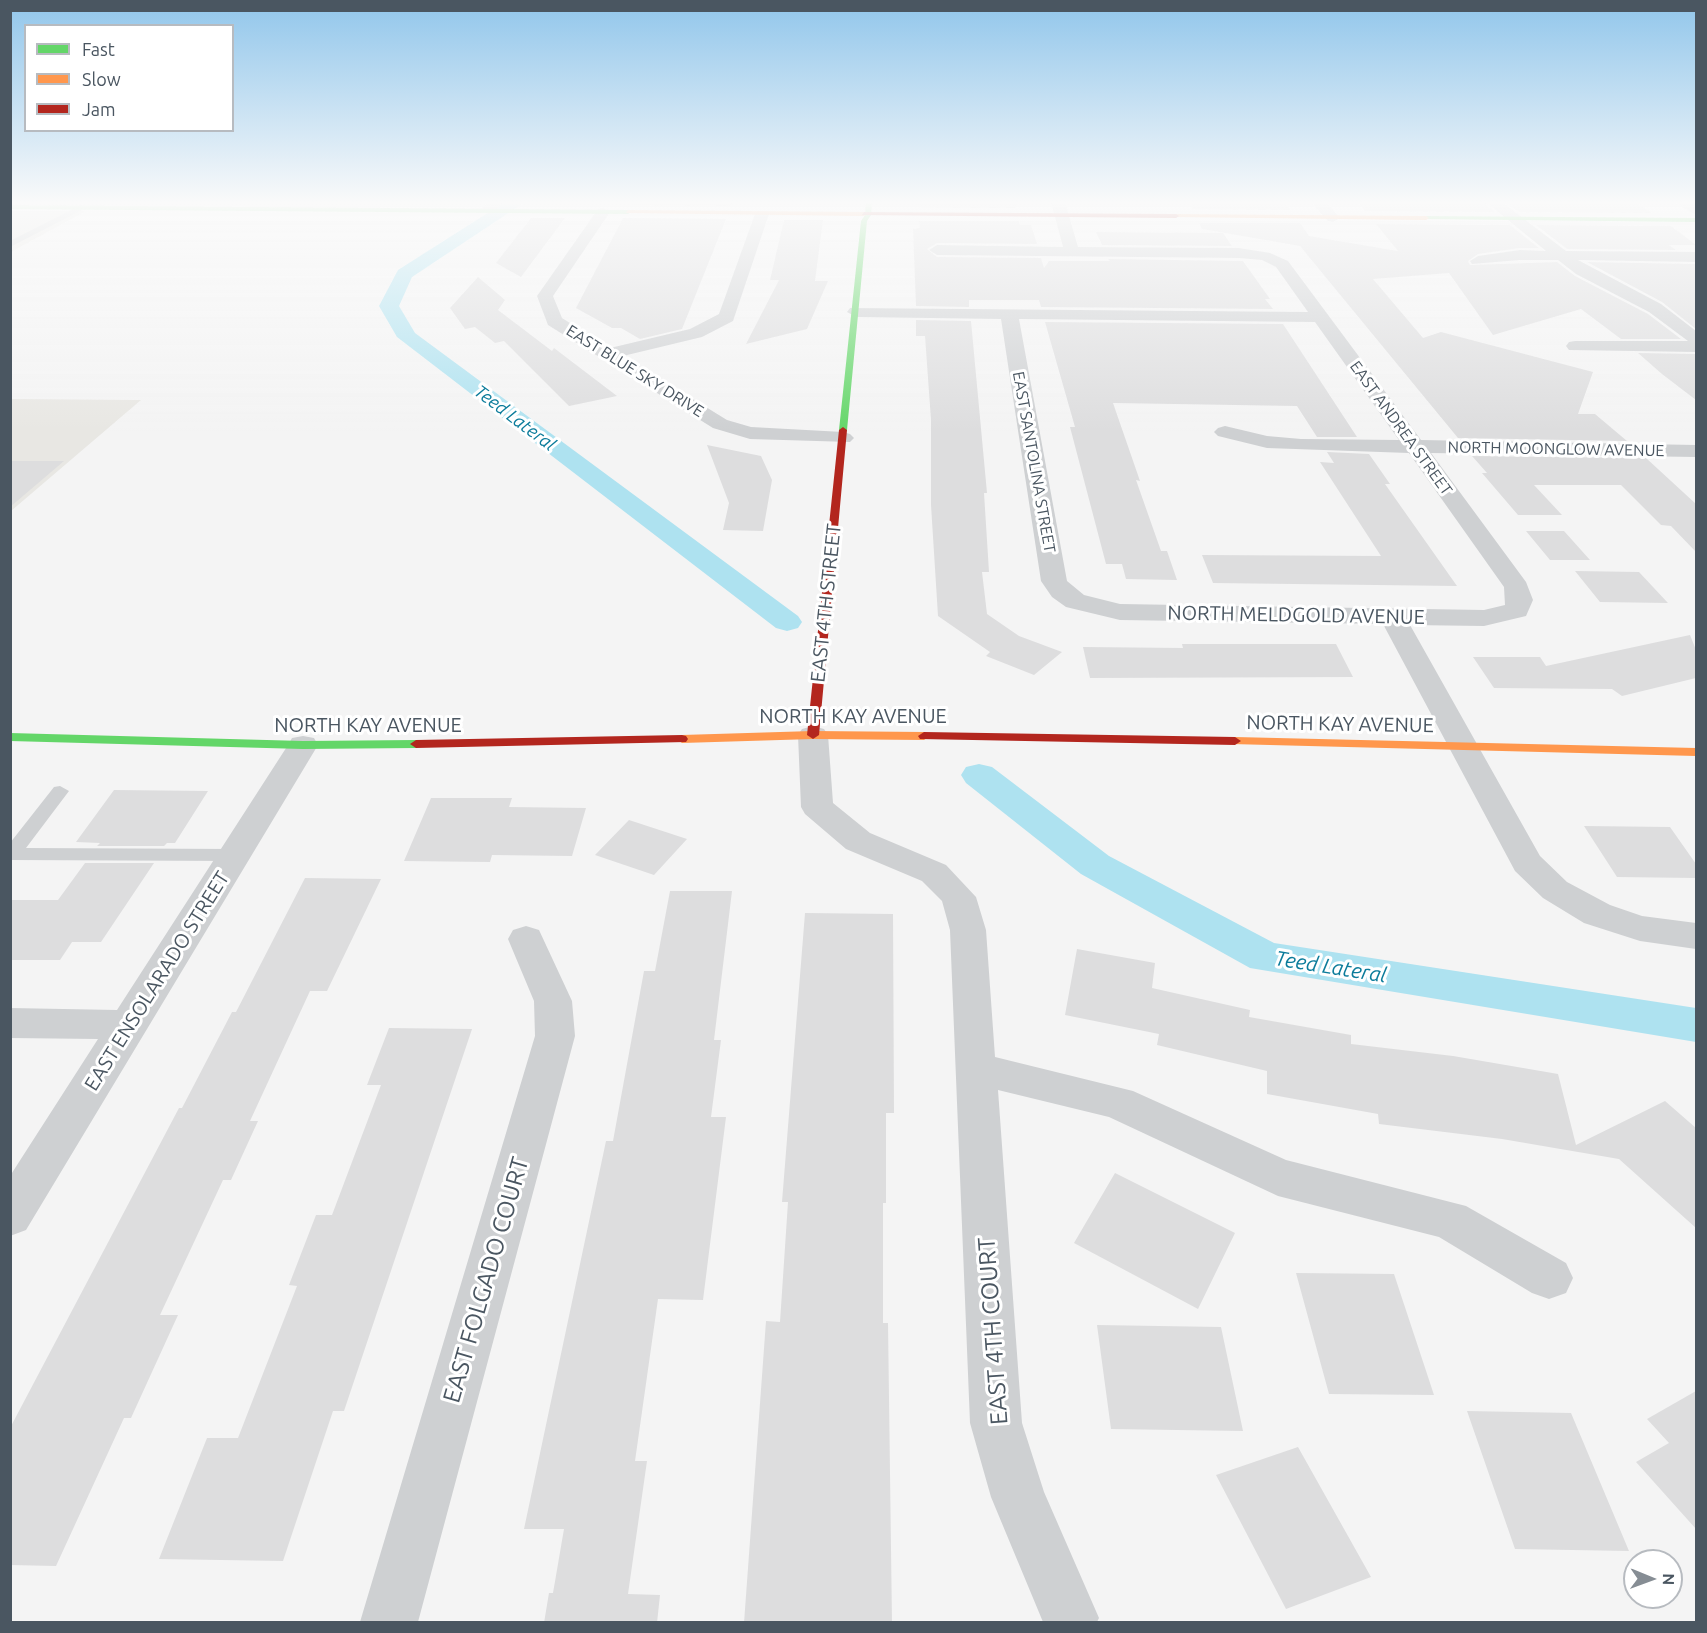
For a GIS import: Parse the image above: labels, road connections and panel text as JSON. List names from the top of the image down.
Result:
{
  "streets": {
    "street": [
      "EAST BLUE SKY DRIVE",
      "EAST ANDREA STREET",
      "NORTH MOONGLOW AVENUE",
      "EAST SANTOLINA STREET",
      "EAST 4TH STREET",
      "NORTH MELDGOLD AVENUE",
      "NORTH KAY AVENUE",
      "EAST ENSOLARADO STREET",
      "EAST FOLGADO COURT",
      "EAST 4TH COURT"
    ]
  },
  "crossings": [
    ["EAST BLUE SKY DRIVE", "EAST 4TH STREET"],
    ["EAST ANDREA STREET", "NORTH MOONGLOW AVENUE"],
    ["EAST ANDREA STREET", "NORTH MELDGOLD AVENUE"],
    ["EAST SANTOLINA STREET", "NORTH MELDGOLD AVENUE"],
    ["EAST 4TH STREET", "NORTH KAY AVENUE"],
    ["EAST 4TH STREET", "EAST 4TH COURT"],
    ["NORTH KAY AVENUE", "EAST ENSOLARADO STREET"]
  ],
  "water": ["Teed Lateral"],
  "legend": ["Fast", "Slow", "Jam"],
  "north": "right"
}
